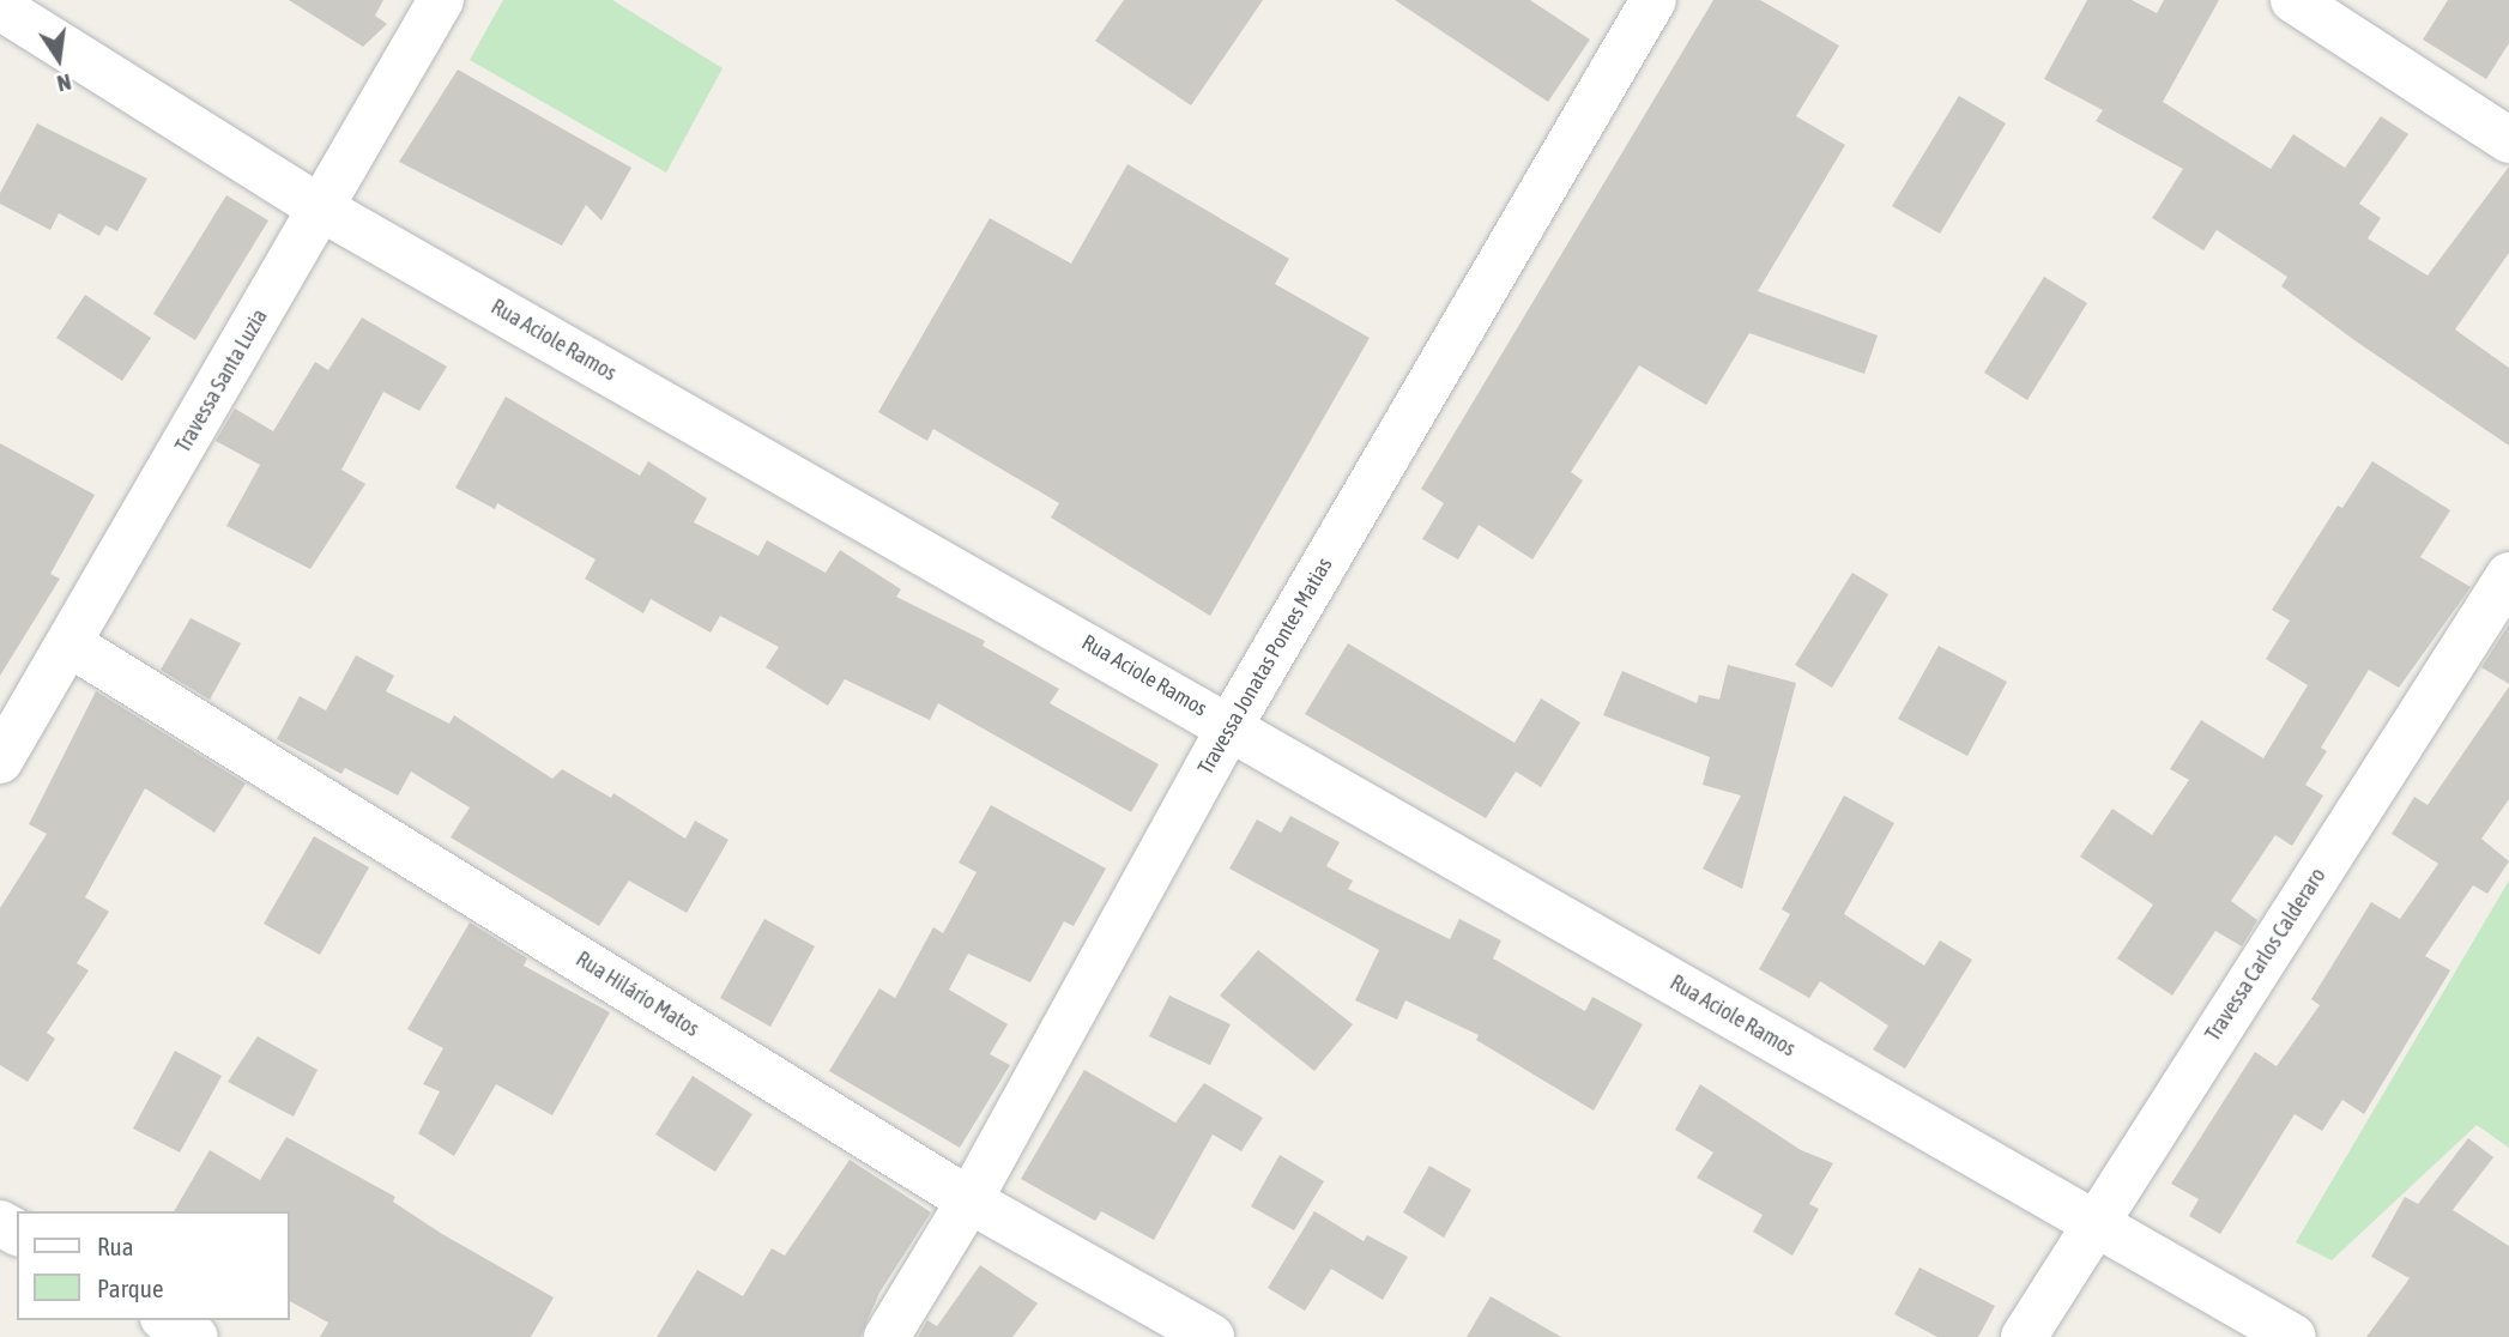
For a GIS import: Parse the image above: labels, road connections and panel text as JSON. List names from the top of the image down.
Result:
{
  "streets": {
    "street": [
      "Rua Aciole Ramos",
      "Travessa Santa Luzia",
      "Travessa Jonatas Pontes Matias",
      "Travessa Carlos Calderaro",
      "Rua Hilário Matos"
    ]
  },
  "crossings": [
    ["Rua Aciole Ramos", "Travessa Santa Luzia"],
    ["Rua Aciole Ramos", "Travessa Jonatas Pontes Matias"],
    ["Rua Aciole Ramos", "Travessa Carlos Calderaro"],
    ["Travessa Santa Luzia", "Rua Hilário Matos"],
    ["Travessa Jonatas Pontes Matias", "Rua Hilário Matos"]
  ],
  "legend": ["Rua", "Parque"],
  "north": "bottom"
}
